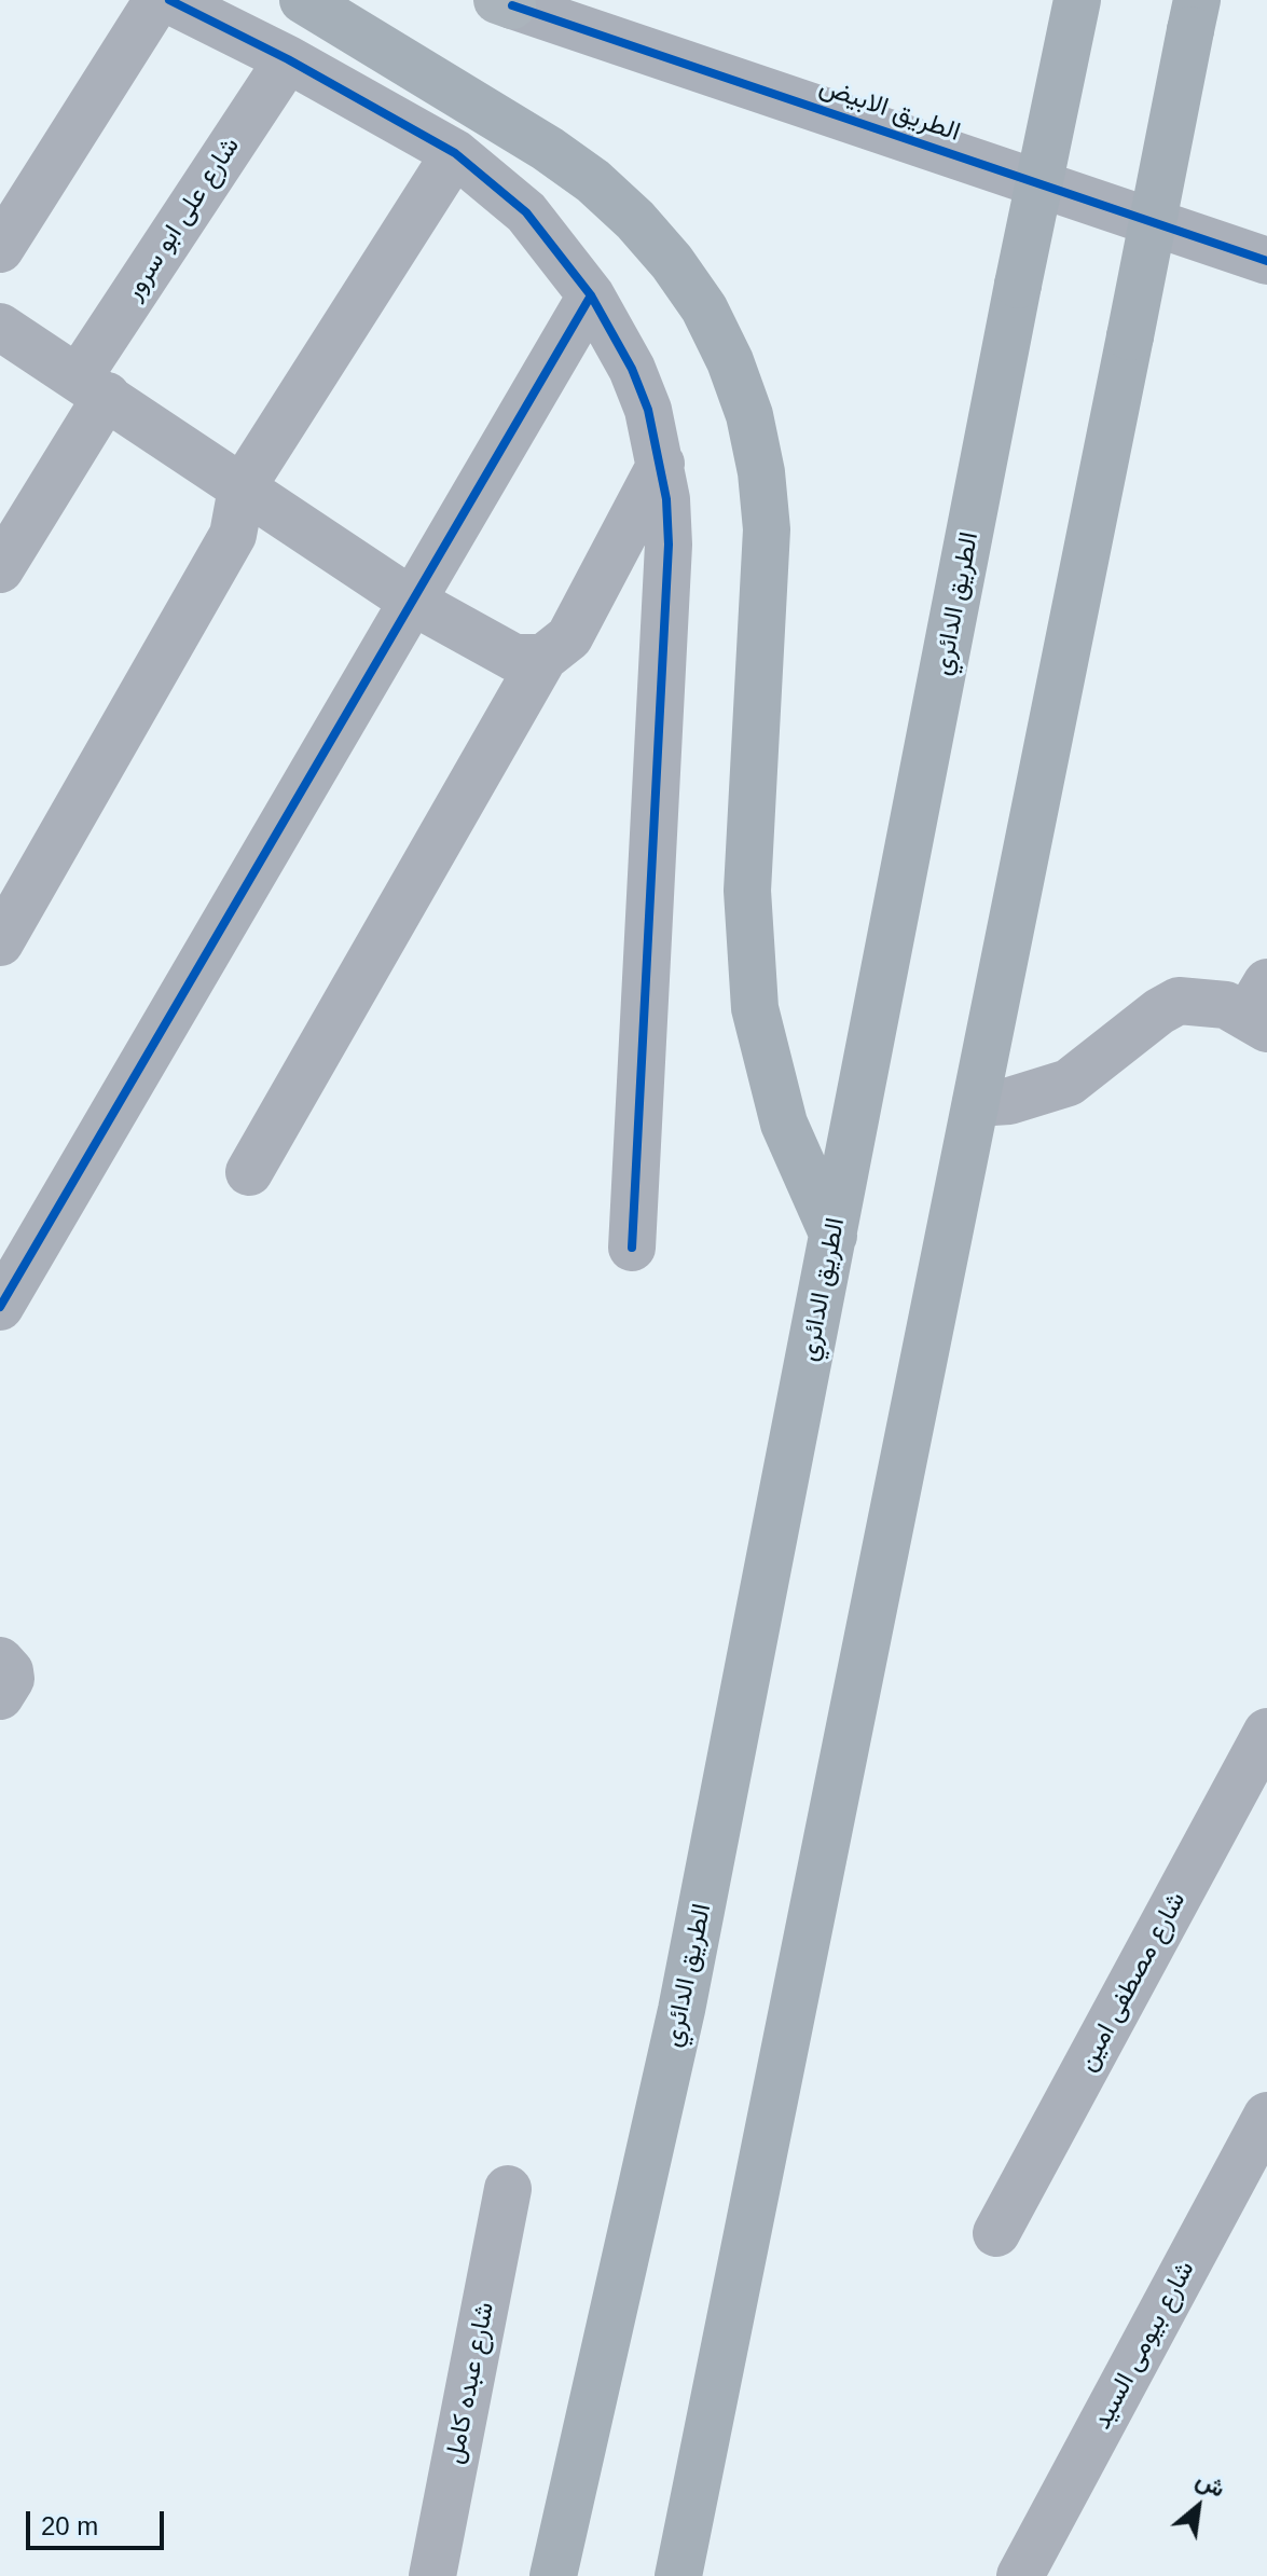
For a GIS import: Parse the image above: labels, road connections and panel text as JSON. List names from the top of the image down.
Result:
{
  "streets": {
    "highway": ["الطريق الدائري"],
    "street": [
      "الطريق الابيض",
      "شارع على ابو سرور",
      "شارع مصطفى امين",
      "شارع بيومى السيد",
      "شارع عبده كامل"
    ]
  },
  "scale_bar": "20 m",
  "north": "top right"
}
